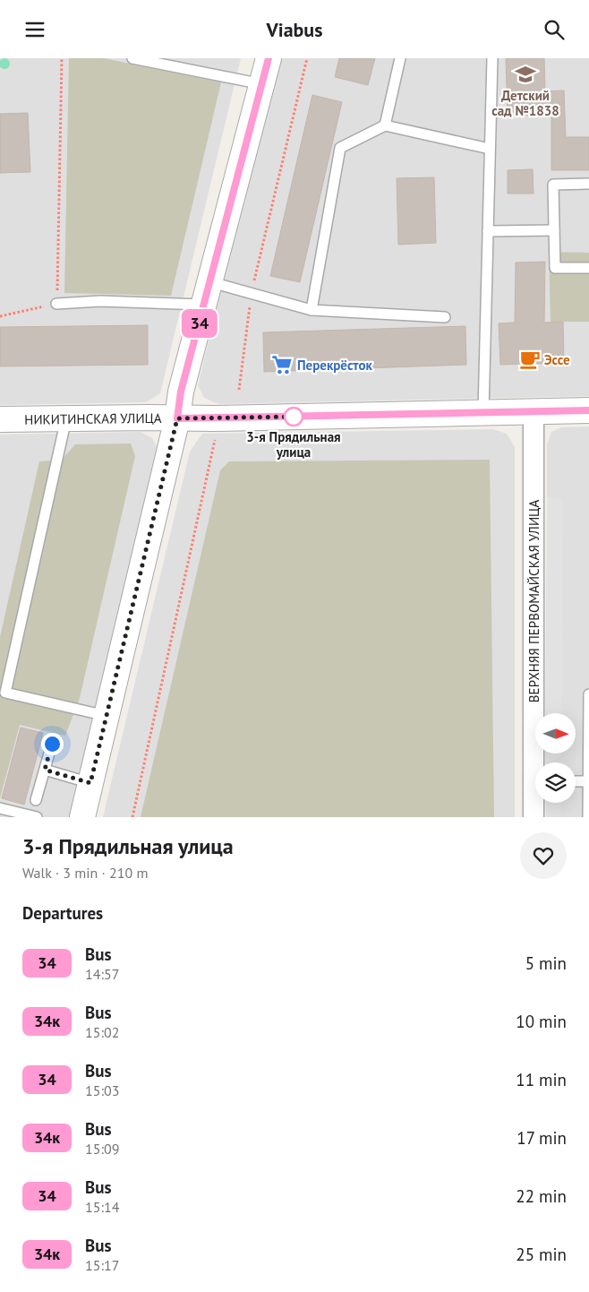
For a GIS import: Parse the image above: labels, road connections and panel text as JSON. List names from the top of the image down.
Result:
{
  "streets": {
    "street": ["НИКИТИНСКАЯ УЛИЦА", "ВЕРХНЯЯ ПЕРВОМАЙСКАЯ УЛИЦА"]
  },
  "crossings": [
    ["НИКИТИНСКАЯ УЛИЦА", "ВЕРХНЯЯ ПЕРВОМАЙСКАЯ УЛИЦА"]
  ],
  "places": {
    "school or university": ["Детский сад №1838"],
    "cafe": ["Эссе"],
    "supermarket": ["Перекрёсток"],
    "other": ["3-я Прядильная улица"]
  },
  "lines": ["bus line 34"],
  "north": "right",
  "page": {
    "header": "Viabus",
    "on_map": "34",
    "heading": [
      ["3-я Прядильная улица", "Walk · 3 min · 210 m"],
      "Departures"
    ],
    "list": [
      {
        "mark": "34",
        "name": "Bus",
        "note": "14:57",
        "value": "5 min"
      },
      {
        "mark": "34к",
        "name": "Bus",
        "note": "15:02",
        "value": "10 min"
      },
      {
        "mark": "34",
        "name": "Bus",
        "note": "15:03",
        "value": "11 min"
      },
      {
        "mark": "34к",
        "name": "Bus",
        "note": "15:09",
        "value": "17 min"
      },
      {
        "mark": "34",
        "name": "Bus",
        "note": "15:14",
        "value": "22 min"
      },
      {
        "mark": "34к",
        "name": "Bus",
        "note": "15:17",
        "value": "25 min"
      }
    ]
  }
}
